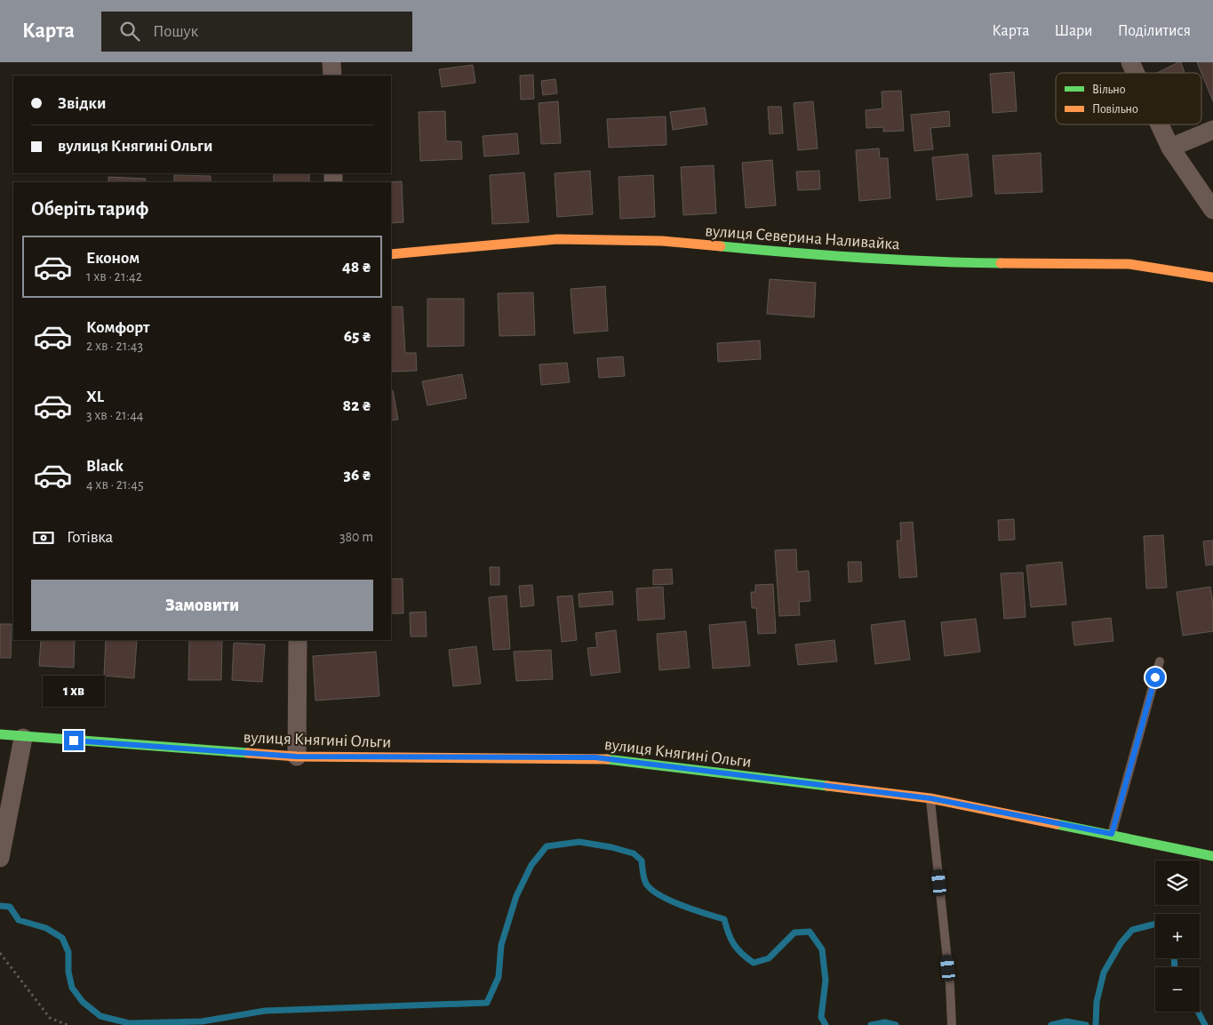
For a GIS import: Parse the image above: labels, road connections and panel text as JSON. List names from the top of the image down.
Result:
{
  "streets": {
    "street": ["вулиця Северина Наливайка", "вулиця Княгині Ольги"]
  },
  "legend": ["Вільно", "Повільно"],
  "page": {
    "header": "Карта",
    "search": "Пошук",
    "nav": ["Карта", "Шари", "Поділитися"],
    "banner": ["Звідки", "вулиця Княгині Ольги"],
    "heading": "Оберіть тариф",
    "list": [
      {
        "name": "Економ",
        "note": "1 хв · 21:42",
        "value": "48 ₴"
      },
      {
        "name": "Комфорт",
        "note": "2 хв · 21:43",
        "value": "65 ₴"
      },
      {
        "name": "XL",
        "note": "3 хв · 21:44",
        "value": "82 ₴"
      },
      {
        "name": "Black",
        "note": "4 хв · 21:45",
        "value": "36 ₴"
      }
    ],
    "pay": ["Готівка", "380 m"],
    "buttons": "Замовити",
    "bubble": "1 хв",
    "map_buttons": ["+", "−"]
  }
}
